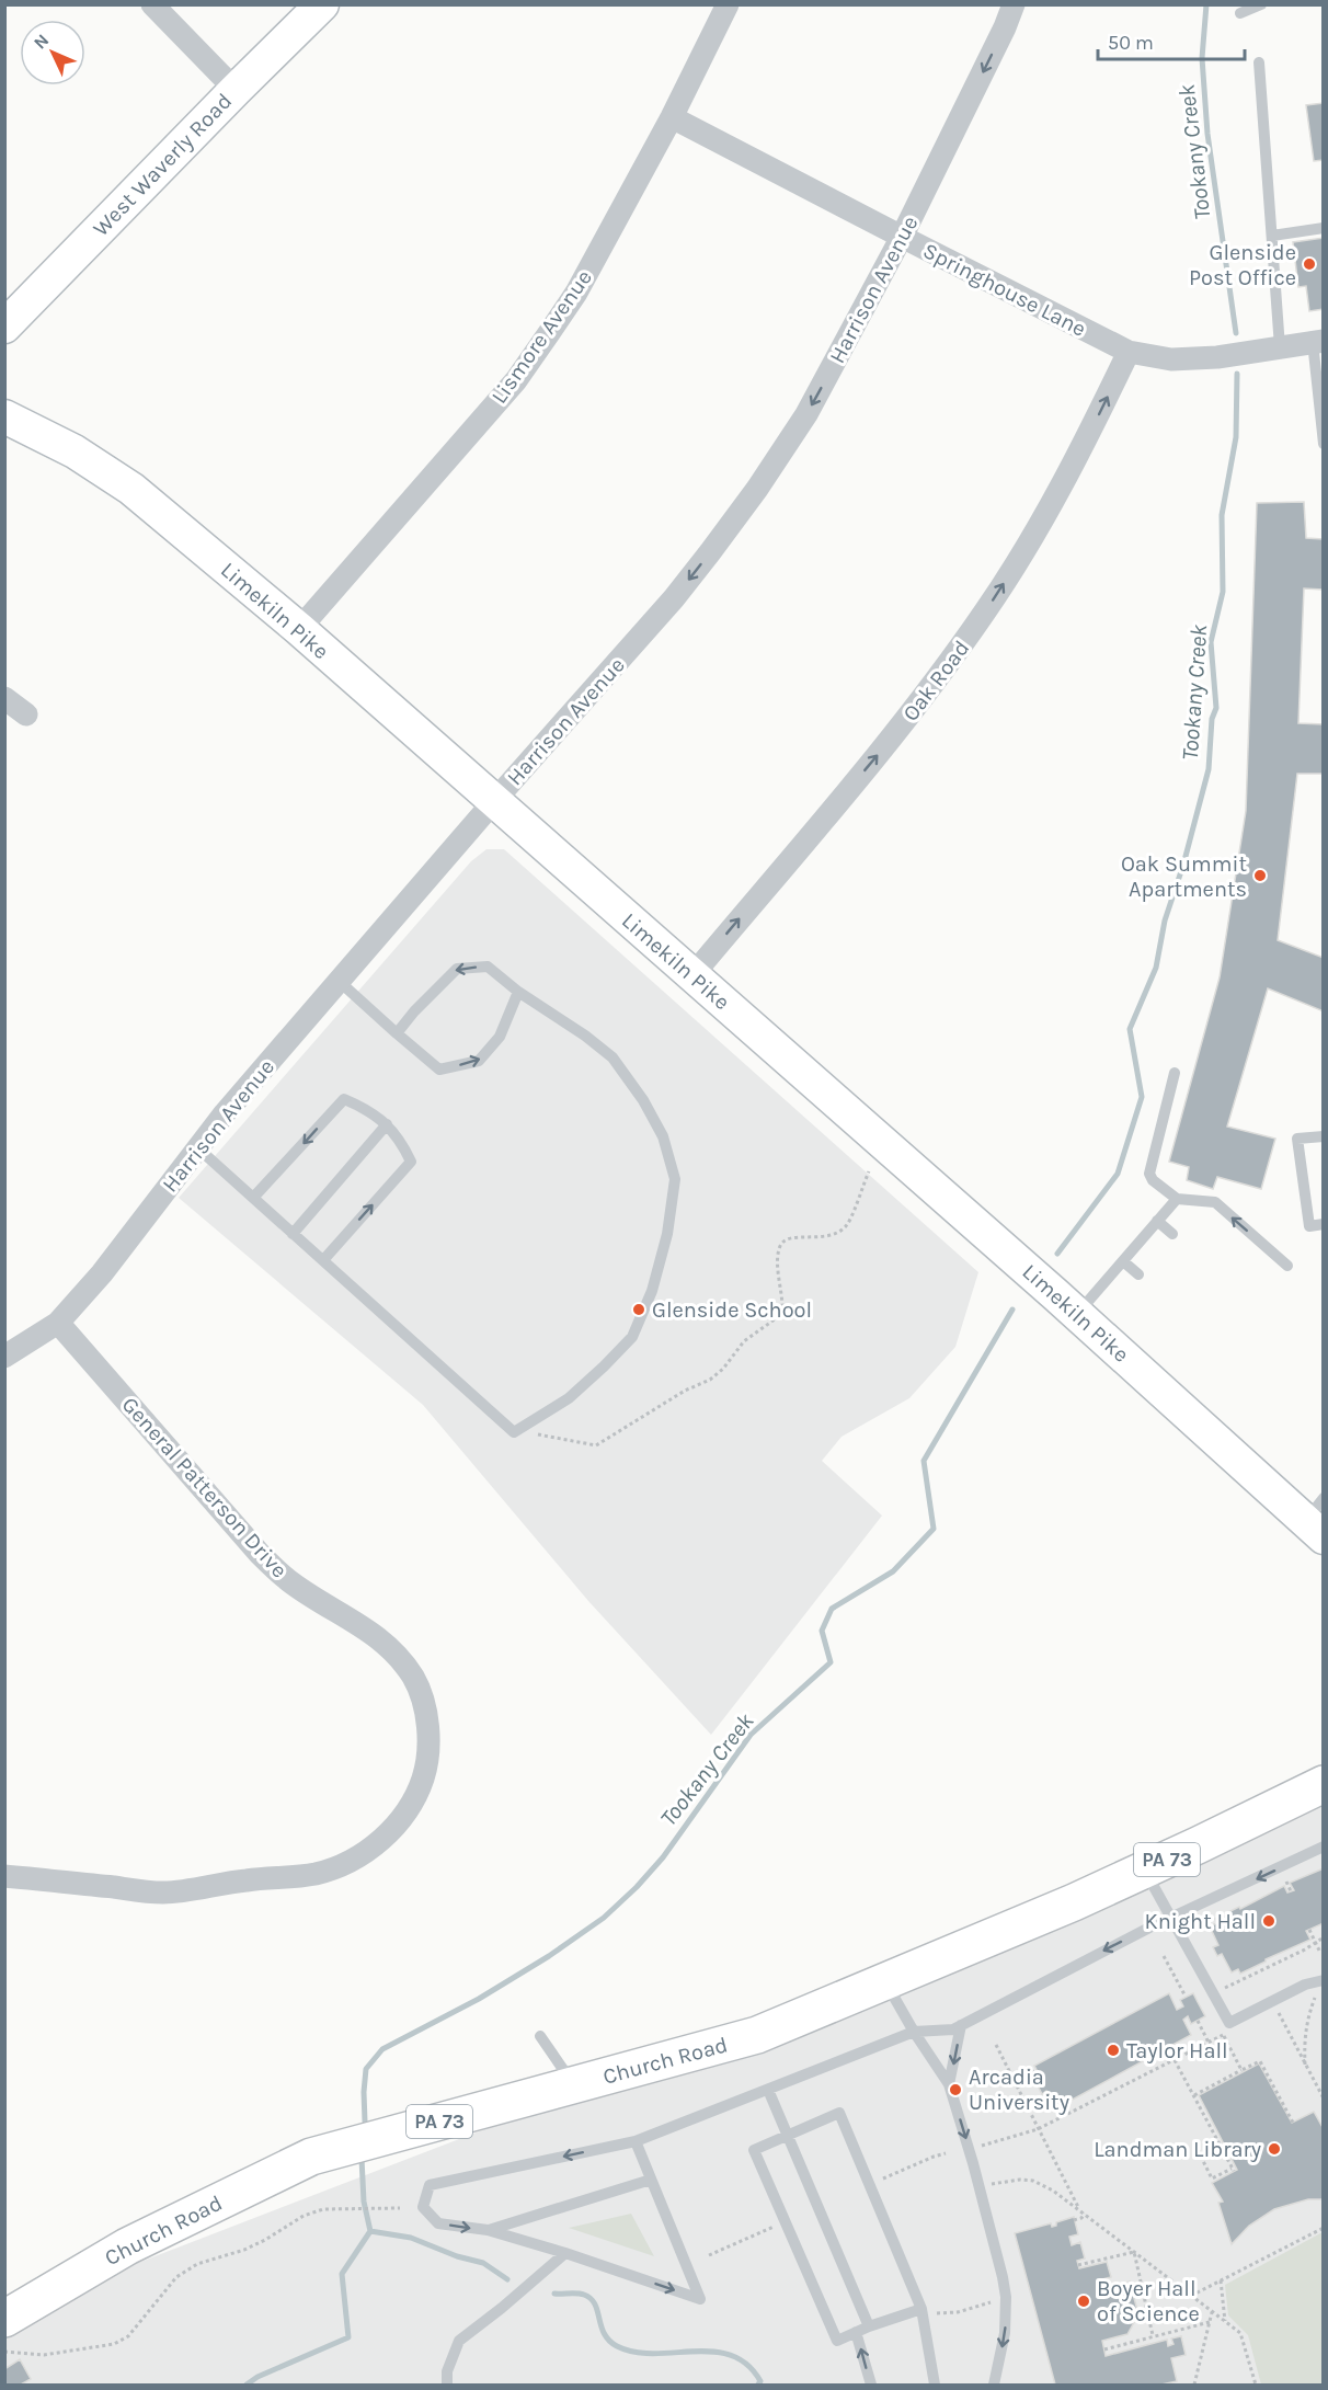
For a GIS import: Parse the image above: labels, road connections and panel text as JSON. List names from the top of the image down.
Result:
{
  "streets": {
    "main road": [
      "West Waverly Road",
      "Limekiln Pike",
      "PA 73",
      "Church Road"
    ],
    "street": [
      "Harrison Avenue",
      "Springhouse Lane",
      "Lismore Avenue",
      "Oak Road",
      "General Patterson Drive"
    ]
  },
  "crossings": [
    ["Harrison Avenue", "Springhouse Lane"],
    ["Harrison Avenue", "Limekiln Pike"],
    ["Harrison Avenue", "General Patterson Drive"],
    ["Springhouse Lane", "Lismore Avenue"],
    ["Springhouse Lane", "Oak Road"],
    ["Lismore Avenue", "Limekiln Pike"],
    ["Limekiln Pike", "Oak Road"]
  ],
  "one_way": ["Harrison Avenue", "Oak Road"],
  "water": ["Tookany Creek"],
  "places": [
    "Glenside Post Office",
    "Oak Summit Apartments",
    "Glenside School",
    "Knight Hall",
    "Taylor Hall",
    "Arcadia University",
    "Landman Library",
    "Boyer Hall of Science"
  ],
  "scale_bar": "50 m",
  "north": "top left"
}
